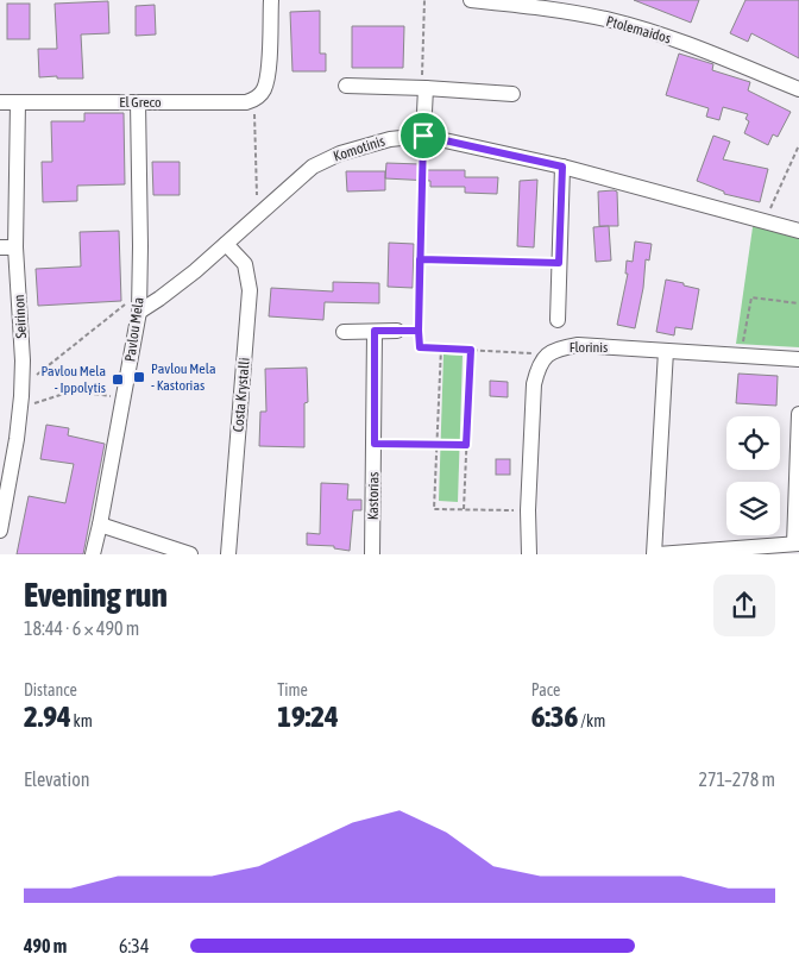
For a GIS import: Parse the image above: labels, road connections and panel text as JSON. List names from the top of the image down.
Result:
{
  "streets": {
    "street": [
      "Ptolemaidos",
      "El Greco",
      "Komotinis",
      "Seirinon",
      "Pavlou Mela",
      "Florinis",
      "Costa Krystalli",
      "Kastorias"
    ]
  },
  "crossings": [
    ["El Greco", "Seirinon"],
    ["El Greco", "Pavlou Mela"],
    ["Komotinis", "Pavlou Mela"],
    ["Komotinis", "Costa Krystalli"]
  ],
  "places": {
    "transit": ["Pavlou Mela - Kastorias", "Pavlou Mela - Ippolytis"]
  },
  "page": {
    "heading": ["Evening run", "18:44 · 6 × 490 m"],
    "stats": [
      ["Distance", "2.94 km"],
      ["Time", "19:24"],
      ["Pace", "6:36 /km"]
    ],
    "chart": ["Elevation", "271–278 m"],
    "list": [
      {
        "name": "490 m",
        "note": "6:34"
      }
    ]
  }
}
